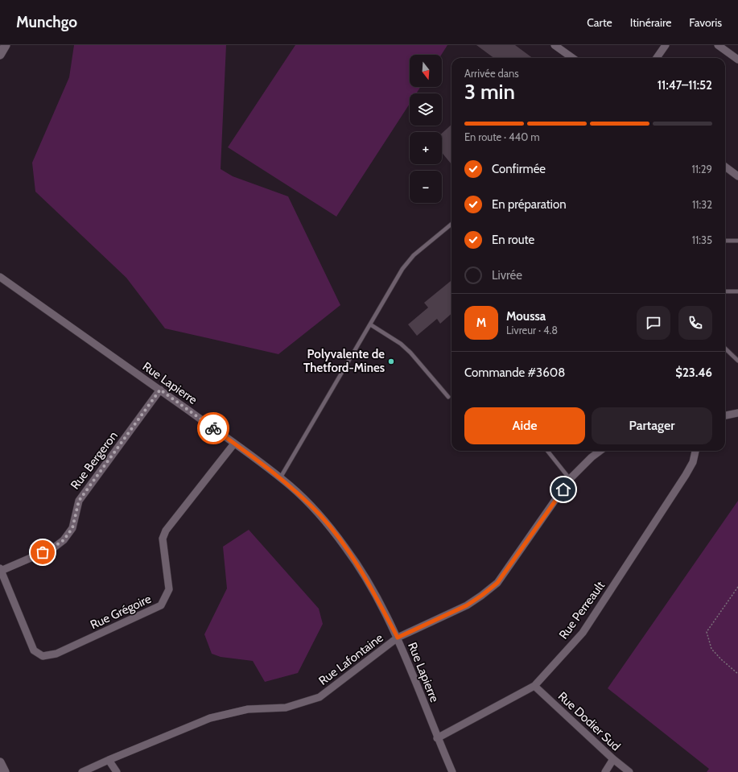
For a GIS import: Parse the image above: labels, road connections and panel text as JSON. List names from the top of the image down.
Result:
{
  "streets": {
    "street": [
      "Rue Lapierre",
      "Rue Bergeron",
      "Rue Perreault",
      "Rue Grégoire",
      "Rue Lafontaine",
      "Rue Dodier Sud"
    ]
  },
  "crossings": [
    ["Rue Lapierre", "Rue Bergeron"],
    ["Rue Lapierre", "Rue Perreault"],
    ["Rue Lapierre", "Rue Grégoire"],
    ["Rue Lapierre", "Rue Lafontaine"],
    ["Rue Bergeron", "Rue Grégoire"],
    ["Rue Perreault", "Rue Dodier Sud"]
  ],
  "places": ["Polyvalente de Thetford-Mines"],
  "north": "bottom",
  "page": {
    "header": "Munchgo",
    "nav": ["Carte", "Itinéraire", "Favoris"],
    "map_buttons": ["+", "−"],
    "heading": ["3 min", "Arrivée dans", "11:47–11:52"],
    "panel": [
      "Moussa",
      "Livreur · 4.8",
      "Commande #3608",
      "$23.46"
    ],
    "bar": "En route · 440 m",
    "list": [
      ["Confirmée", "11:29"],
      ["En préparation", "11:32"],
      ["En route", "11:35"],
      "Livrée"
    ],
    "round": "M",
    "buttons": ["Aide", "Partager"]
  }
}
